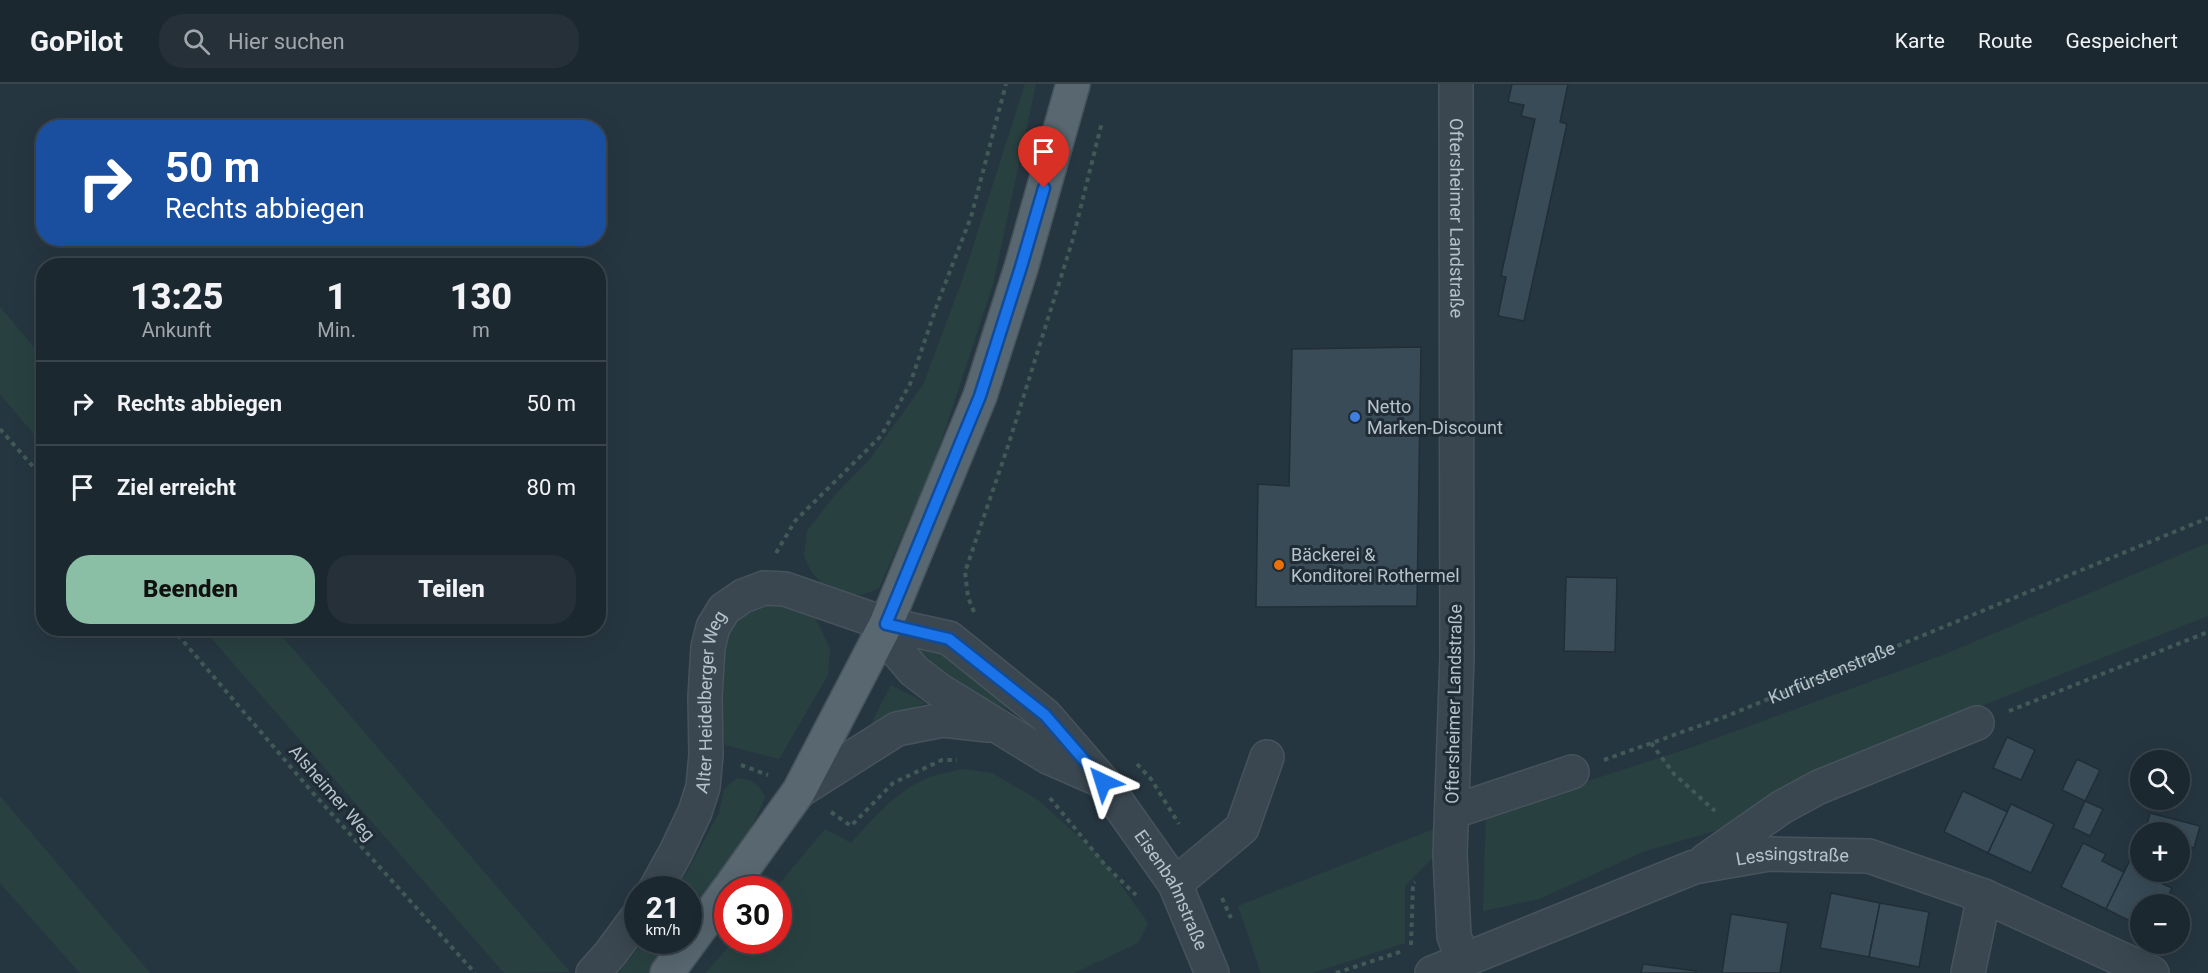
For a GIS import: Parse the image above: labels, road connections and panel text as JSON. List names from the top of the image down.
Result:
{
  "streets": {
    "street": [
      "Oftersheimer Landstraße",
      "Alter Heidelberger Weg",
      "Lessingstraße",
      "Eisenbahnstraße"
    ],
    "path": ["Kurfürstenstraße", "Alsheimer Weg"]
  },
  "crossings": [
    ["Oftersheimer Landstraße", "Lessingstraße"]
  ],
  "places": ["Netto Marken-Discount", "Bäckerei & Konditorei Rothermel"],
  "page": {
    "header": "GoPilot",
    "search": "Hier suchen",
    "nav": ["Karte", "Route", "Gespeichert"],
    "turn": ["50 m", "Rechts abbiegen"],
    "eta": [
      "13:25",
      "Ankunft",
      "1",
      "Min.",
      "130",
      "m"
    ],
    "list": [
      {
        "name": "Rechts abbiegen",
        "value": "50 m"
      },
      {
        "name": "Ziel erreicht",
        "value": "80 m"
      }
    ],
    "buttons": ["Beenden", "Teilen"],
    "map_buttons": ["+", "−"],
    "speed": "21 km/h",
    "limit": "30"
  }
}
